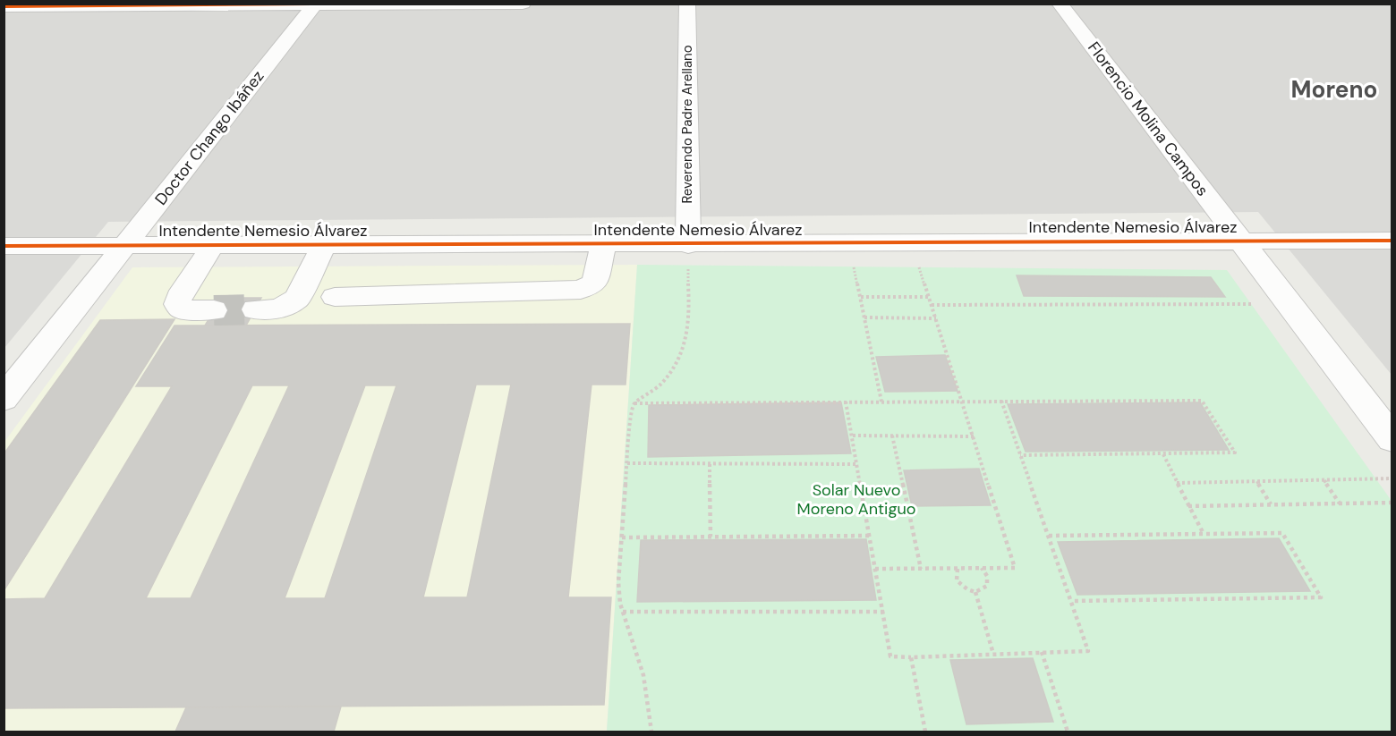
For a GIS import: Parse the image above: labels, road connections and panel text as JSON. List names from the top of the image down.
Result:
{
  "streets": {
    "street": [
      "Florencio Molina Campos",
      "Reverendo Padre Arellano",
      "Doctor Chango Ibáñez",
      "Intendente Nemesio Álvarez"
    ]
  },
  "crossings": [
    ["Florencio Molina Campos", "Intendente Nemesio Álvarez"],
    ["Reverendo Padre Arellano", "Intendente Nemesio Álvarez"],
    ["Doctor Chango Ibáñez", "Intendente Nemesio Álvarez"]
  ],
  "districts": ["Moreno"],
  "parks": ["Solar Nuevo Moreno Antiguo"]
}
